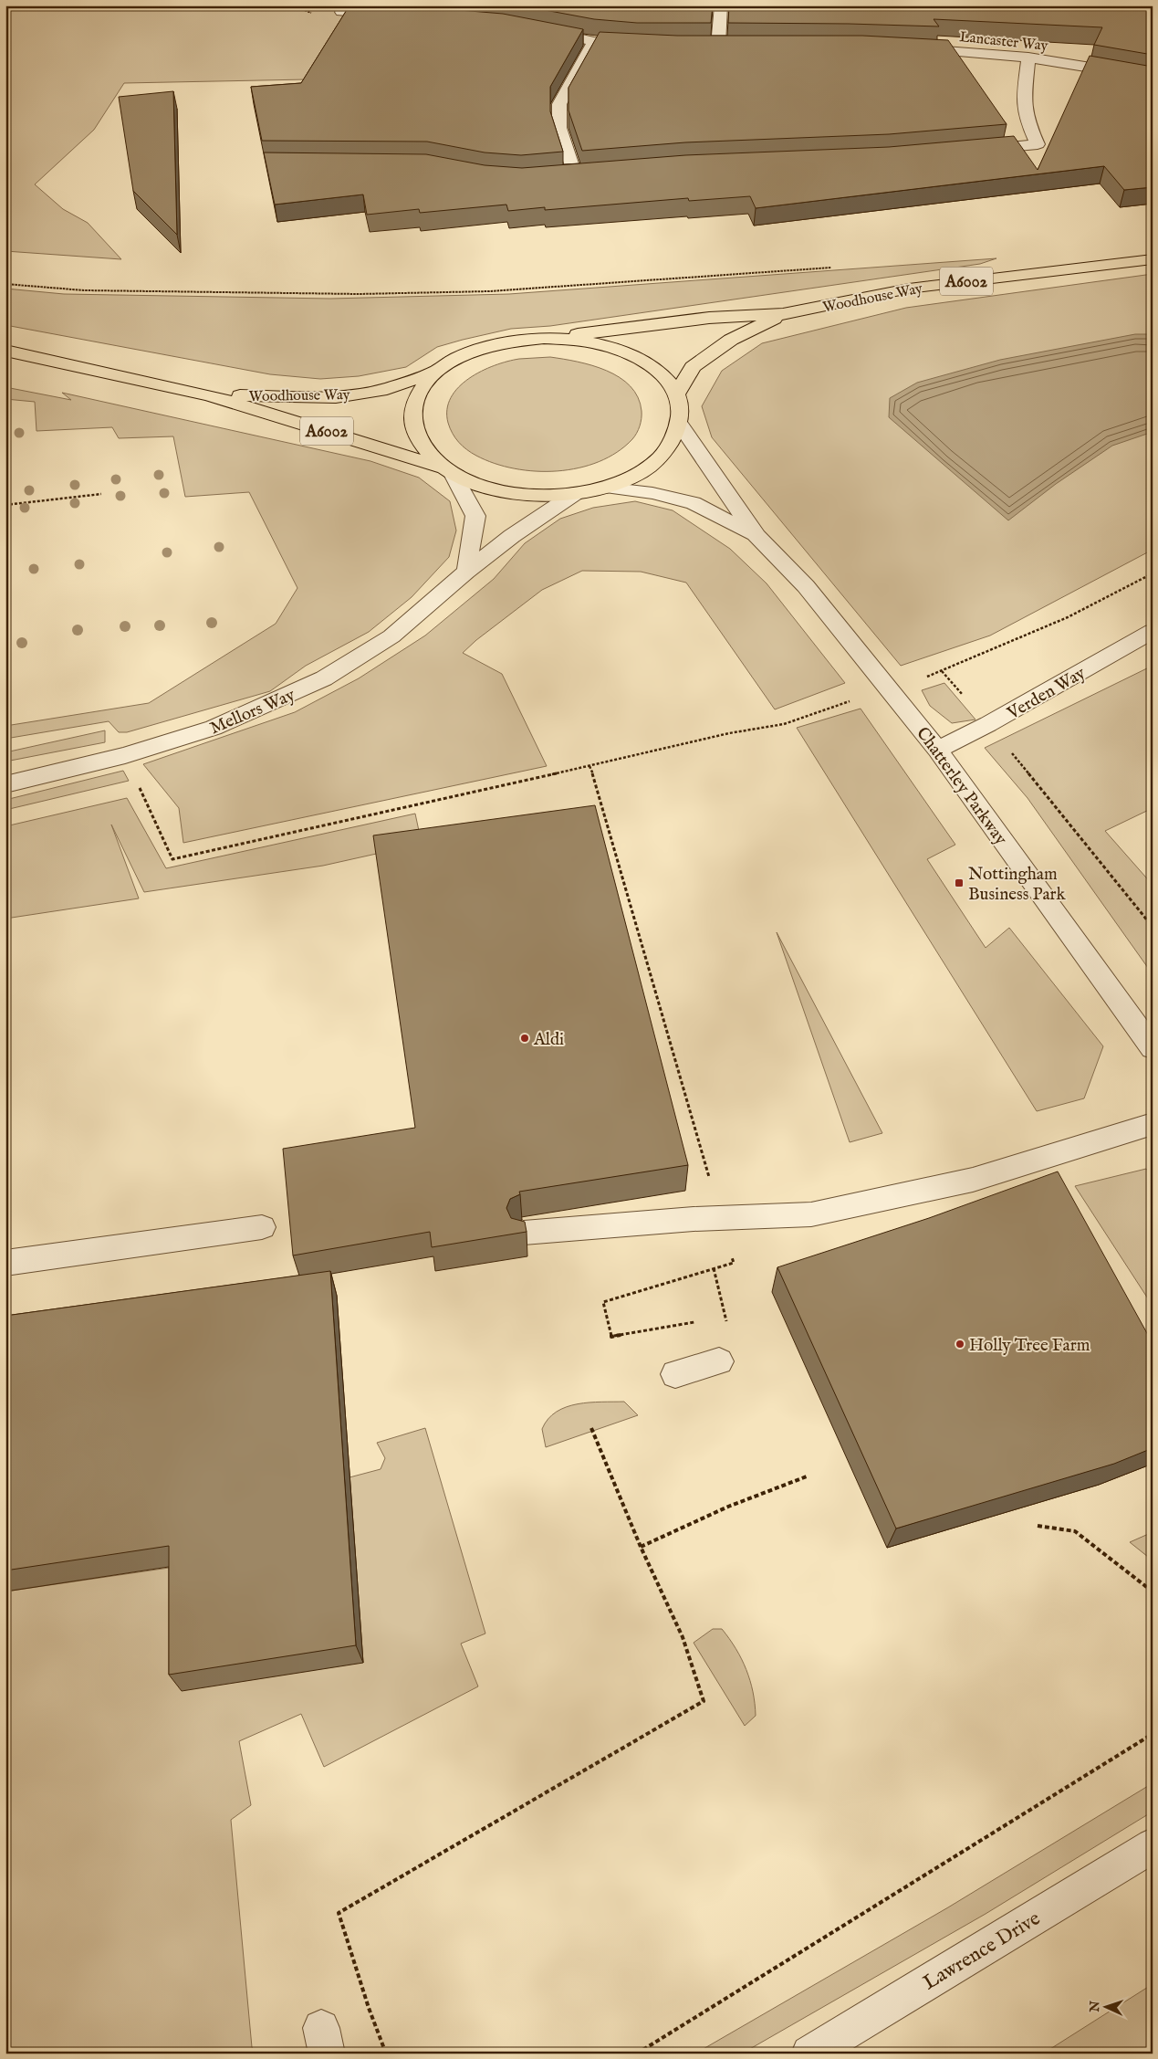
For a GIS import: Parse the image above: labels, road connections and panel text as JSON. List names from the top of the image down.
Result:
{
  "streets": {
    "main road": ["A6002", "Woodhouse Way"],
    "street": [
      "Lancaster Way",
      "Verden Way",
      "Mellors Way",
      "Chatterley Parkway",
      "Lawrence Drive"
    ]
  },
  "crossings": [
    ["A6002", "Woodhouse Way"],
    ["A6002", "Mellors Way"],
    ["Verden Way", "Chatterley Parkway"]
  ],
  "places": {
    "transit": ["Nottingham Business Park"],
    "other": ["Aldi", "Holly Tree Farm"]
  },
  "north": "left"
}
